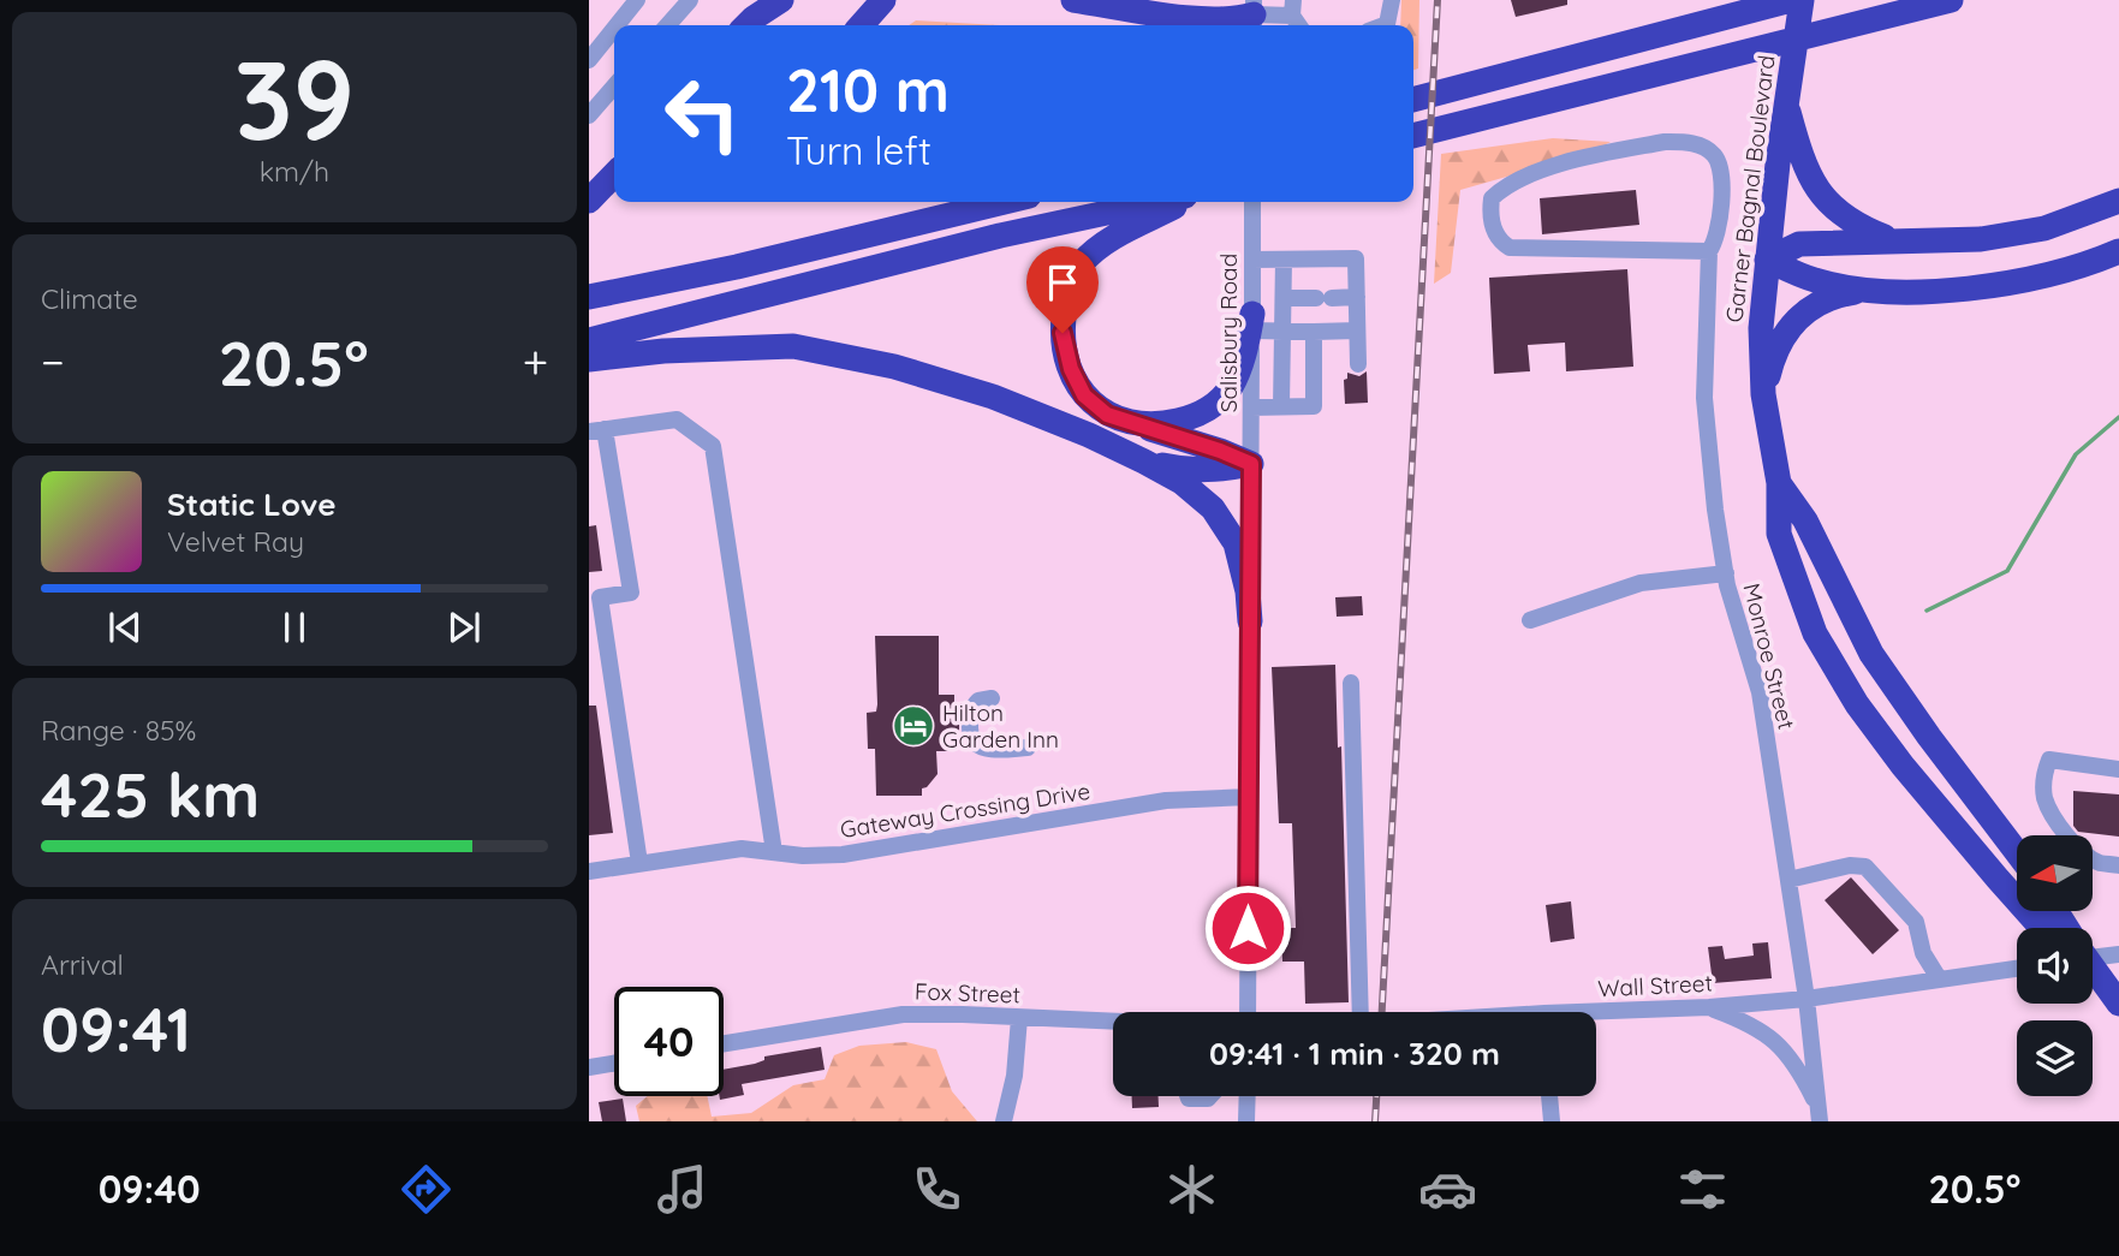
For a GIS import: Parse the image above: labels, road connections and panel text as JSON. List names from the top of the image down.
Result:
{
  "streets": {
    "highway": ["Garner Bagnal Boulevard"],
    "street": [
      "Salisbury Road",
      "Monroe Street",
      "Gateway Crossing Drive",
      "Wall Street",
      "Fox Street"
    ]
  },
  "crossings": [
    ["Salisbury Road", "Gateway Crossing Drive"],
    ["Monroe Street", "Wall Street"]
  ],
  "places": {
    "hotel": ["Hilton Garden Inn"]
  },
  "north": "left",
  "page": {
    "tile": [
      ["39", "km/h"],
      "Climate",
      ["Range · 85%", "425 km"],
      ["Arrival", "09:41"]
    ],
    "turn": ["210 m", "Turn left"],
    "heat": ["−", "20.5°", "+"],
    "song": ["Static Love", "Velvet Ray"],
    "limit": "40",
    "trip": "09:41 · 1 min · 320 m",
    "tabs": ["09:40", "20.5°"]
  }
}
